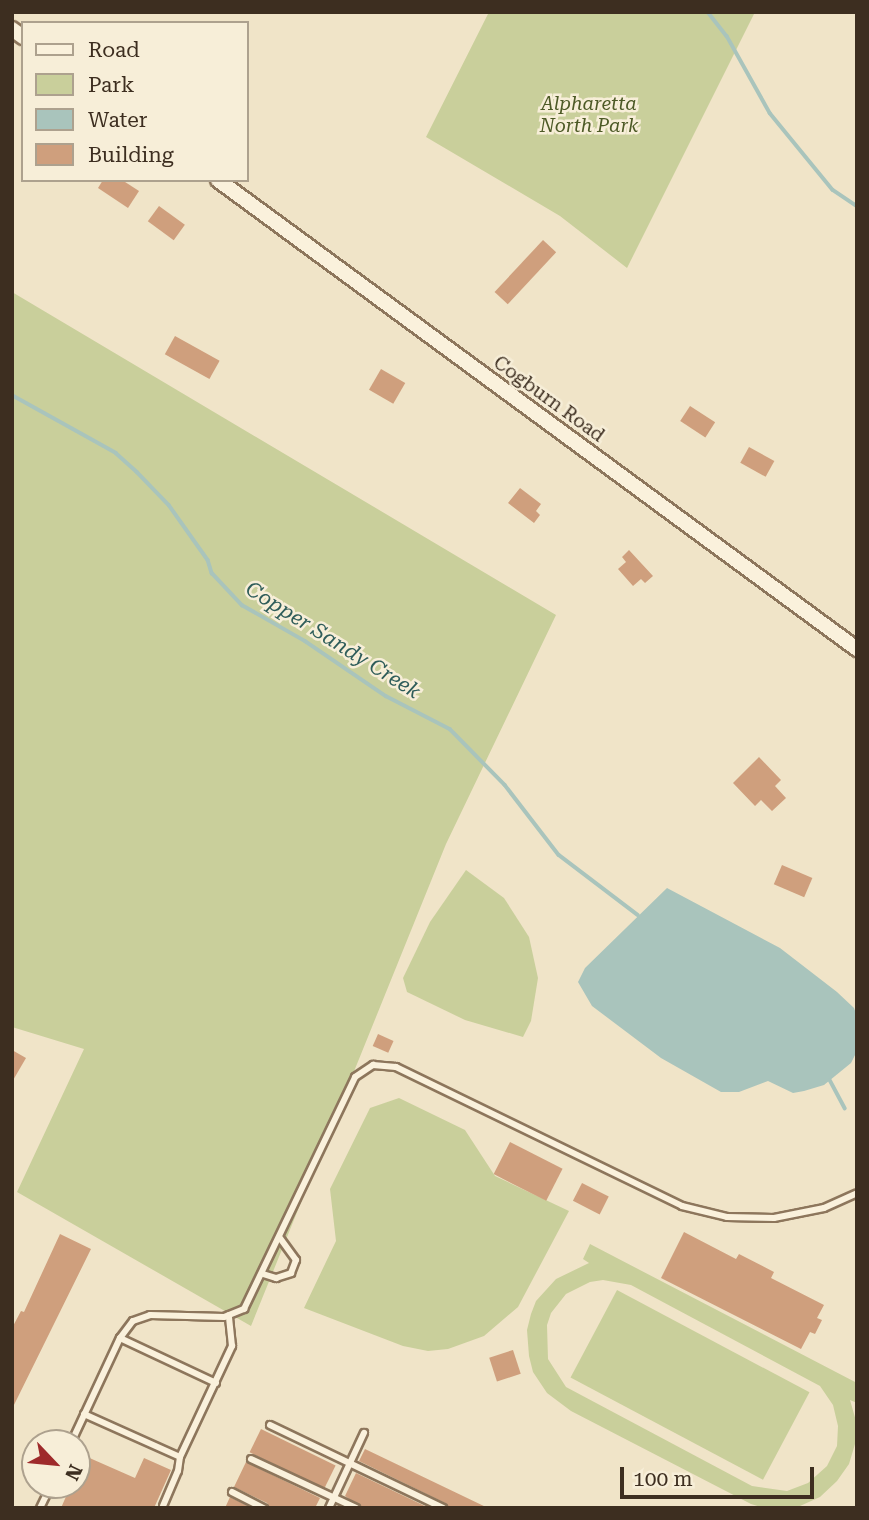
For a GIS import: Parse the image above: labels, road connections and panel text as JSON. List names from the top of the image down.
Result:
{
  "streets": {
    "street": ["Cogburn Road"]
  },
  "water": ["Copper Sandy Creek"],
  "parks": ["Alpharetta North Park"],
  "legend": [
    "Road",
    "Park",
    "Water",
    "Building"
  ],
  "scale_bar": "100 m",
  "north": "bottom right"
}
